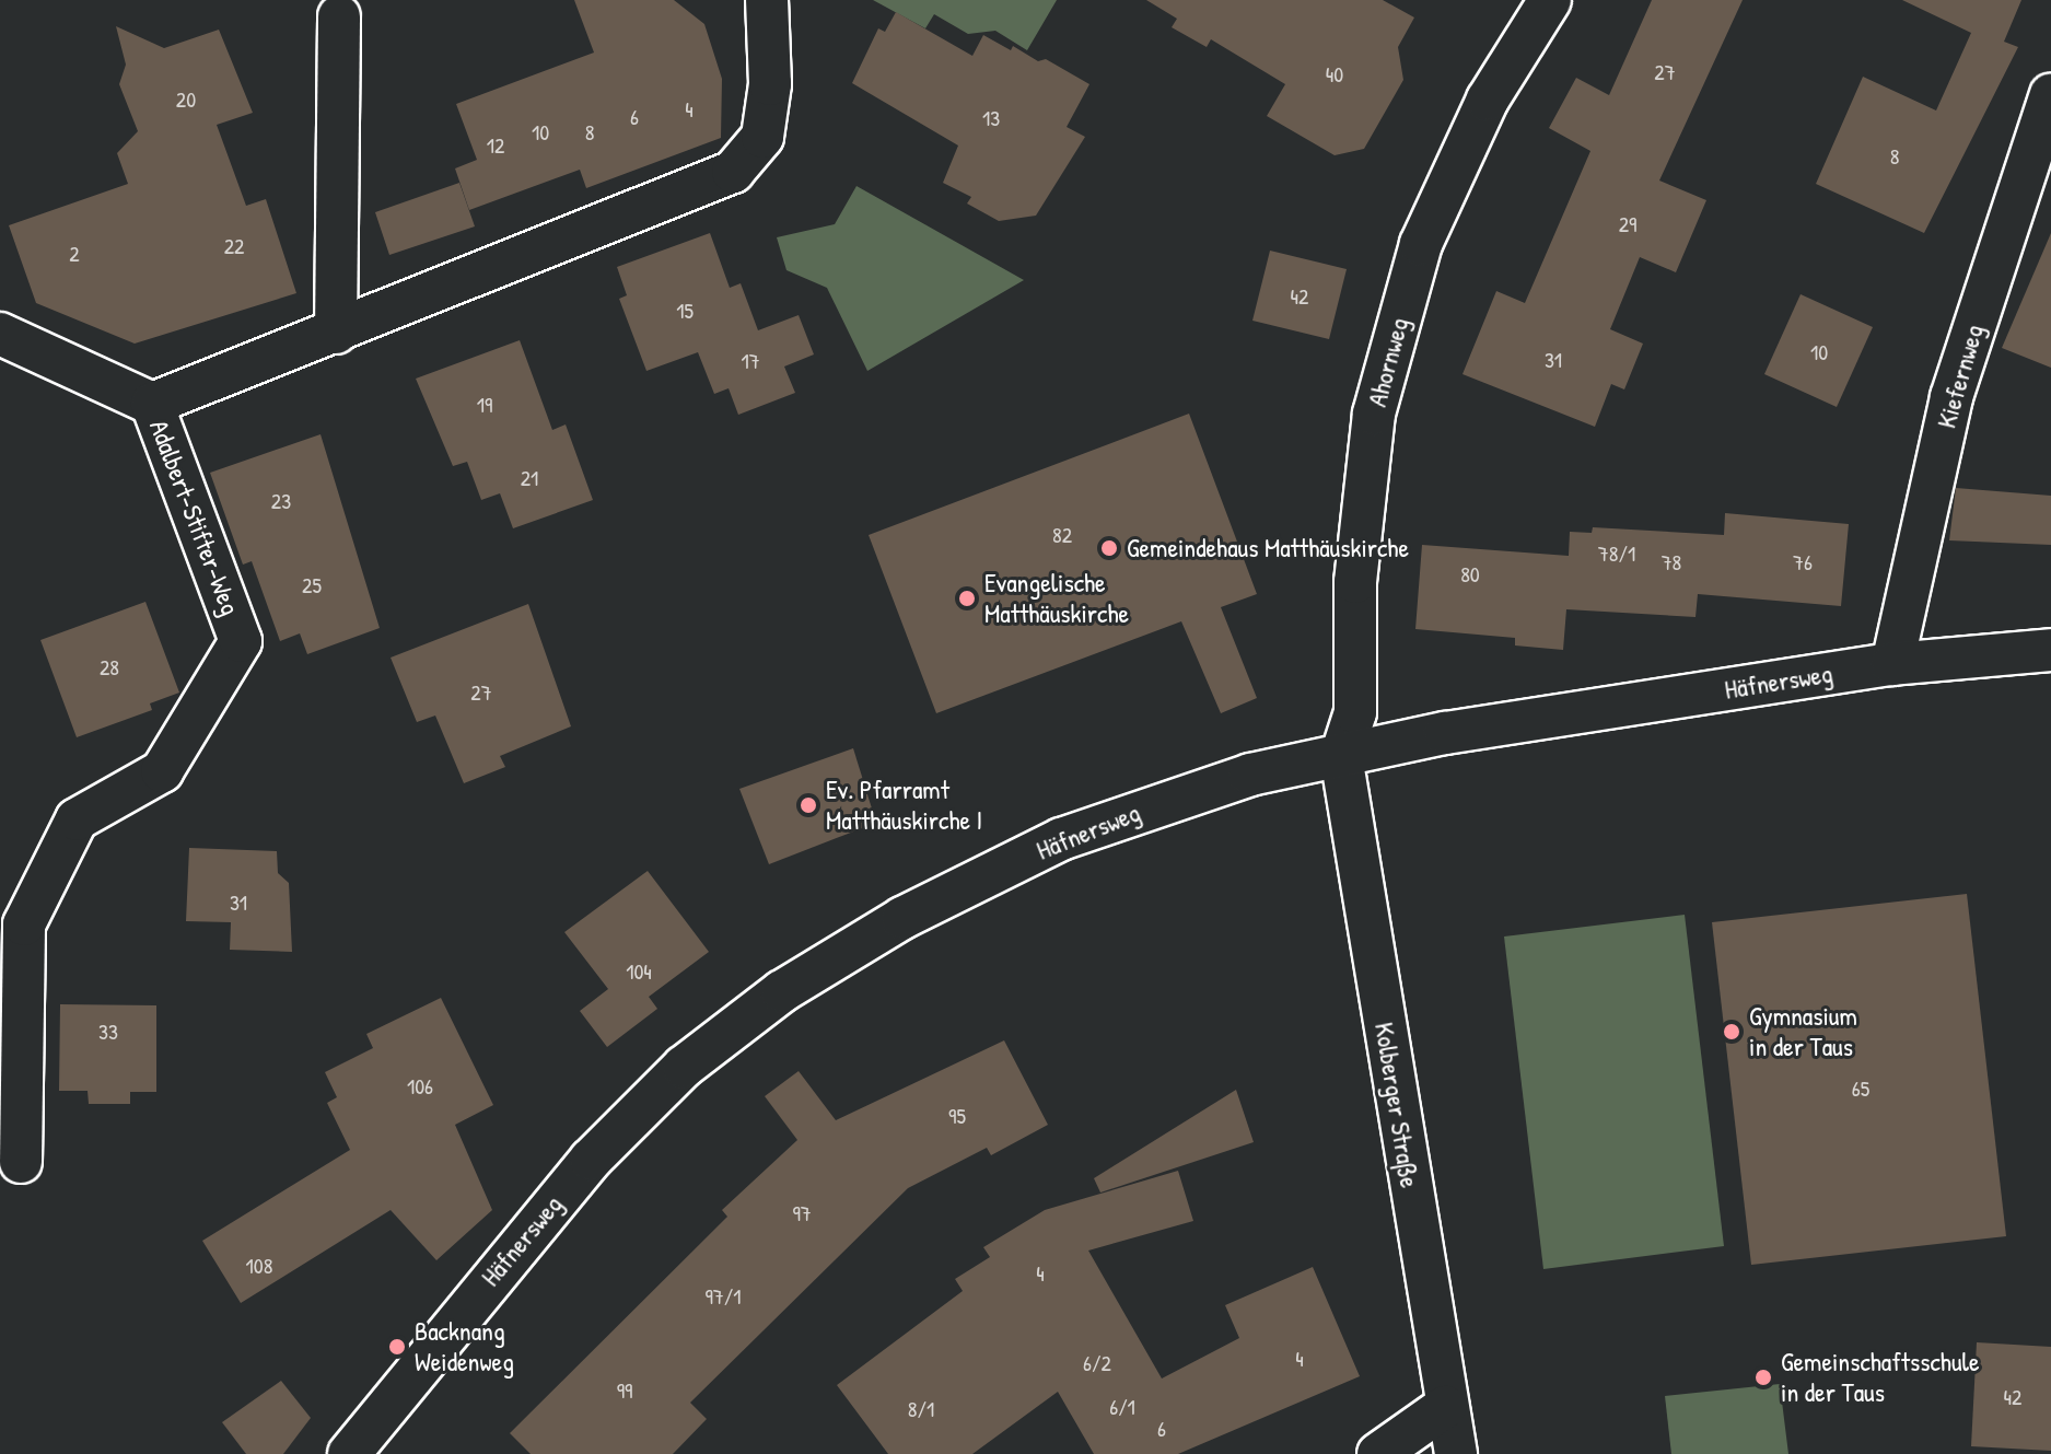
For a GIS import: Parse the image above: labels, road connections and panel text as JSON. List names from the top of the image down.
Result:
{
  "streets": {
    "street": [
      "Ahornweg",
      "Kiefernweg",
      "Adalbert-Stifter-Weg",
      "Häfnersweg",
      "Kolberger Straße"
    ]
  },
  "crossings": [
    ["Ahornweg", "Häfnersweg"],
    ["Ahornweg", "Kolberger Straße"],
    ["Kiefernweg", "Häfnersweg"],
    ["Häfnersweg", "Kolberger Straße"]
  ],
  "places": [
    "Gemeindehaus Matthäuskirche",
    "Evangelische Matthäuskirche",
    "Ev. Pfarramt Matthäuskirche I",
    "Gymnasium in der Taus",
    "Backnang Weidenweg",
    "Gemeinschaftsschule in der Taus"
  ],
  "house_numbers": [
    "27",
    "40",
    "20",
    "4",
    "6",
    "13",
    "10",
    "8",
    "12",
    "8",
    "29",
    "22",
    "2",
    "42",
    "15",
    "10",
    "31",
    "17",
    "19",
    "21",
    "23",
    "82",
    "78/1",
    "78",
    "76",
    "80",
    "25",
    "28",
    "27",
    "31",
    "104",
    "33",
    "106",
    "65",
    "95",
    "97",
    "108",
    "4",
    "97/1",
    "4",
    "6/2",
    "99",
    "42",
    "6/1",
    "8/1",
    "6"
  ]
}
